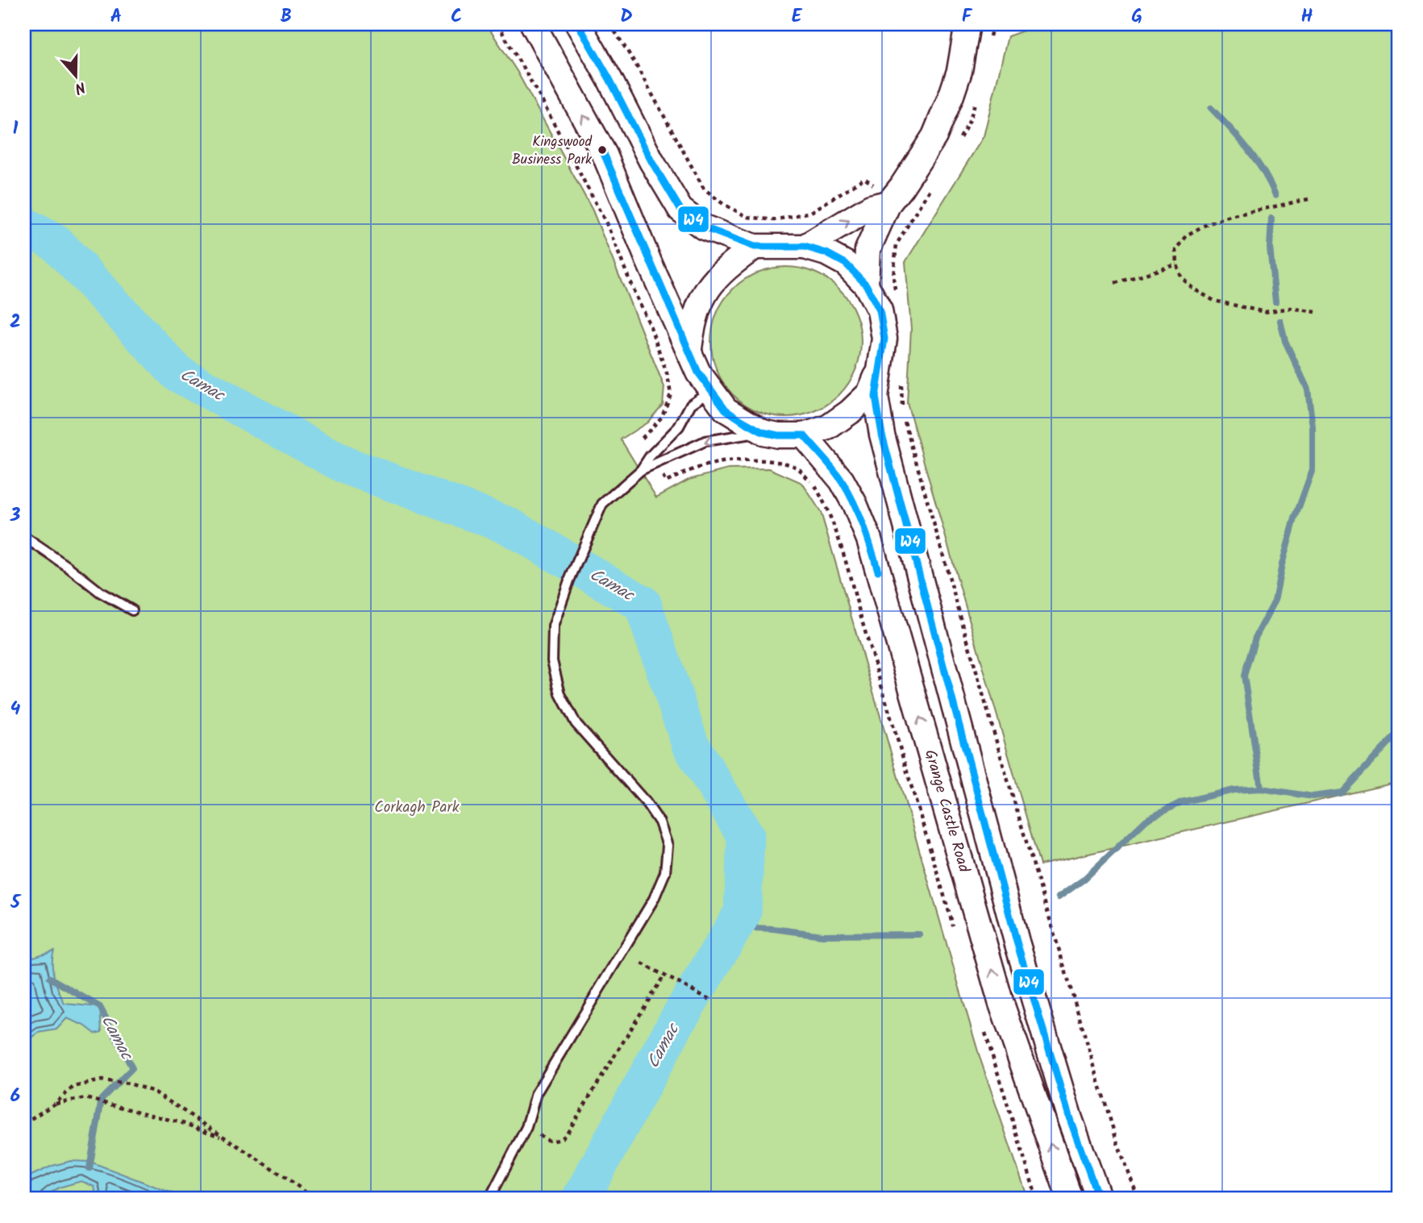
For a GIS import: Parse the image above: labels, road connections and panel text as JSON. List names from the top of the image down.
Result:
{
  "streets": {
    "main road": ["Grange Castle Road"]
  },
  "water": ["Camac"],
  "parks": ["Corkagh Park"],
  "places": ["Kingswood Business Park"],
  "lines": ["transit line W4"],
  "north": "bottom",
  "grid": {
    "columns": [
      "A",
      "B",
      "C",
      "D",
      "E",
      "F",
      "G",
      "H"
    ],
    "rows": [
      "1",
      "2",
      "3",
      "4",
      "5",
      "6"
    ]
  }
}
